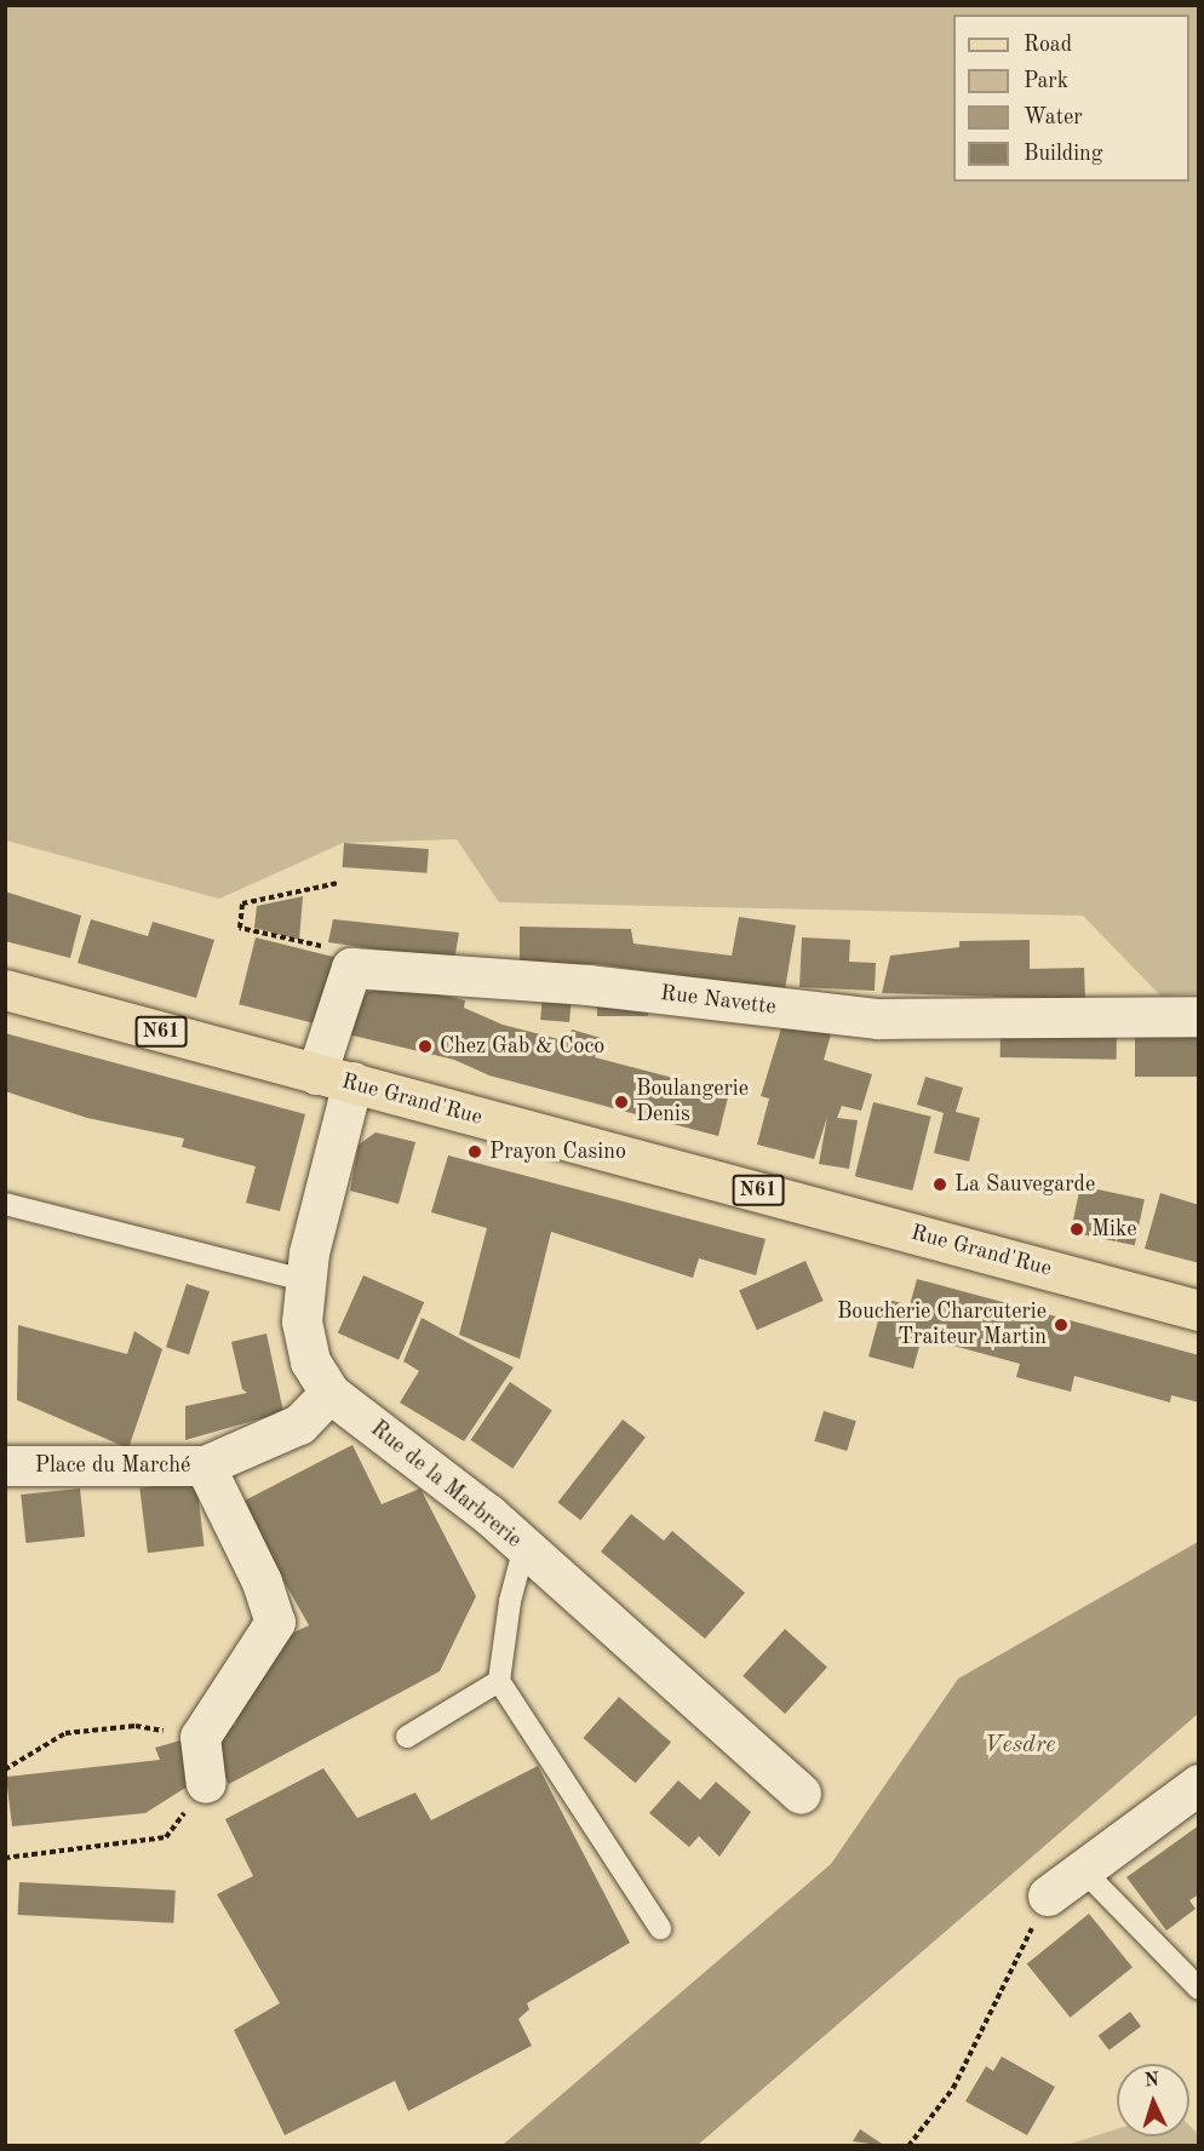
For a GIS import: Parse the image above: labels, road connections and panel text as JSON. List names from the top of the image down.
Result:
{
  "streets": {
    "main road": ["N61", "Rue Grand'Rue"],
    "street": ["Rue Navette", "Place du Marché", "Rue de la Marbrerie"]
  },
  "crossings": [
    ["Rue Grand'Rue", "Rue de la Marbrerie"],
    ["Place du Marché", "Rue de la Marbrerie"]
  ],
  "water": ["Vesdre"],
  "places": [
    "Chez Gab & Coco",
    "Boulangerie Denis",
    "Prayon Casino",
    "La Sauvegarde",
    "Mike",
    "Boucherie Charcuterie Traiteur Martin"
  ],
  "legend": [
    "Road",
    "Park",
    "Water",
    "Building"
  ],
  "north": "top"
}
